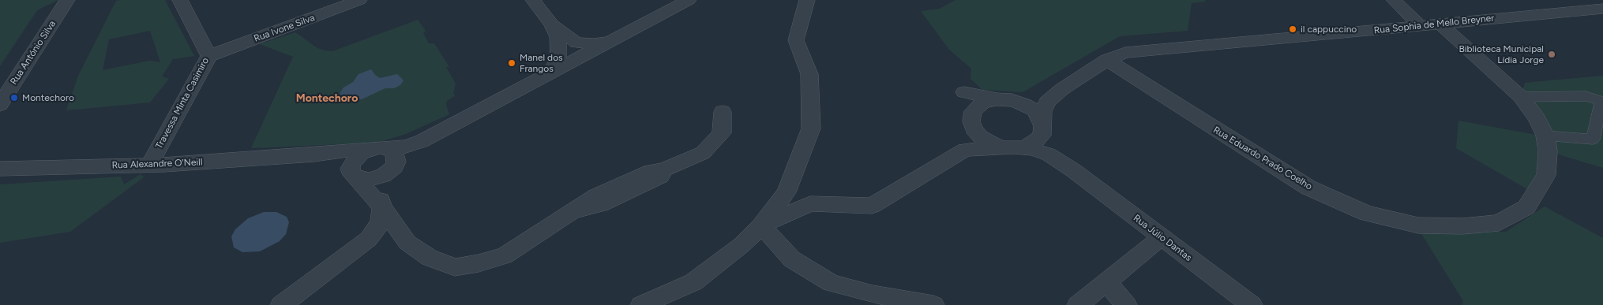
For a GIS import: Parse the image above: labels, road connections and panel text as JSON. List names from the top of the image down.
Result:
{
  "streets": {
    "street": [
      "Rua Sophia de Mello Breyner",
      "Rua Ivone Silva",
      "Rua António Silva",
      "Travessa Minta Casimiro",
      "Rua Eduardo Prado Coelho",
      "Rua Alexandre O’Neill",
      "Rua Júlio Dantas"
    ]
  },
  "crossings": [
    ["Rua Sophia de Mello Breyner", "Rua Eduardo Prado Coelho"],
    ["Rua Sophia de Mello Breyner", "Rua Júlio Dantas"],
    ["Rua Ivone Silva", "Travessa Minta Casimiro"],
    ["Travessa Minta Casimiro", "Rua Alexandre O’Neill"]
  ],
  "districts": ["Montechoro"],
  "places": [
    "il cappuccino",
    "Biblioteca Municipal Lídia Jorge",
    "Manel dos Frangos",
    "Montechoro"
  ]
}
